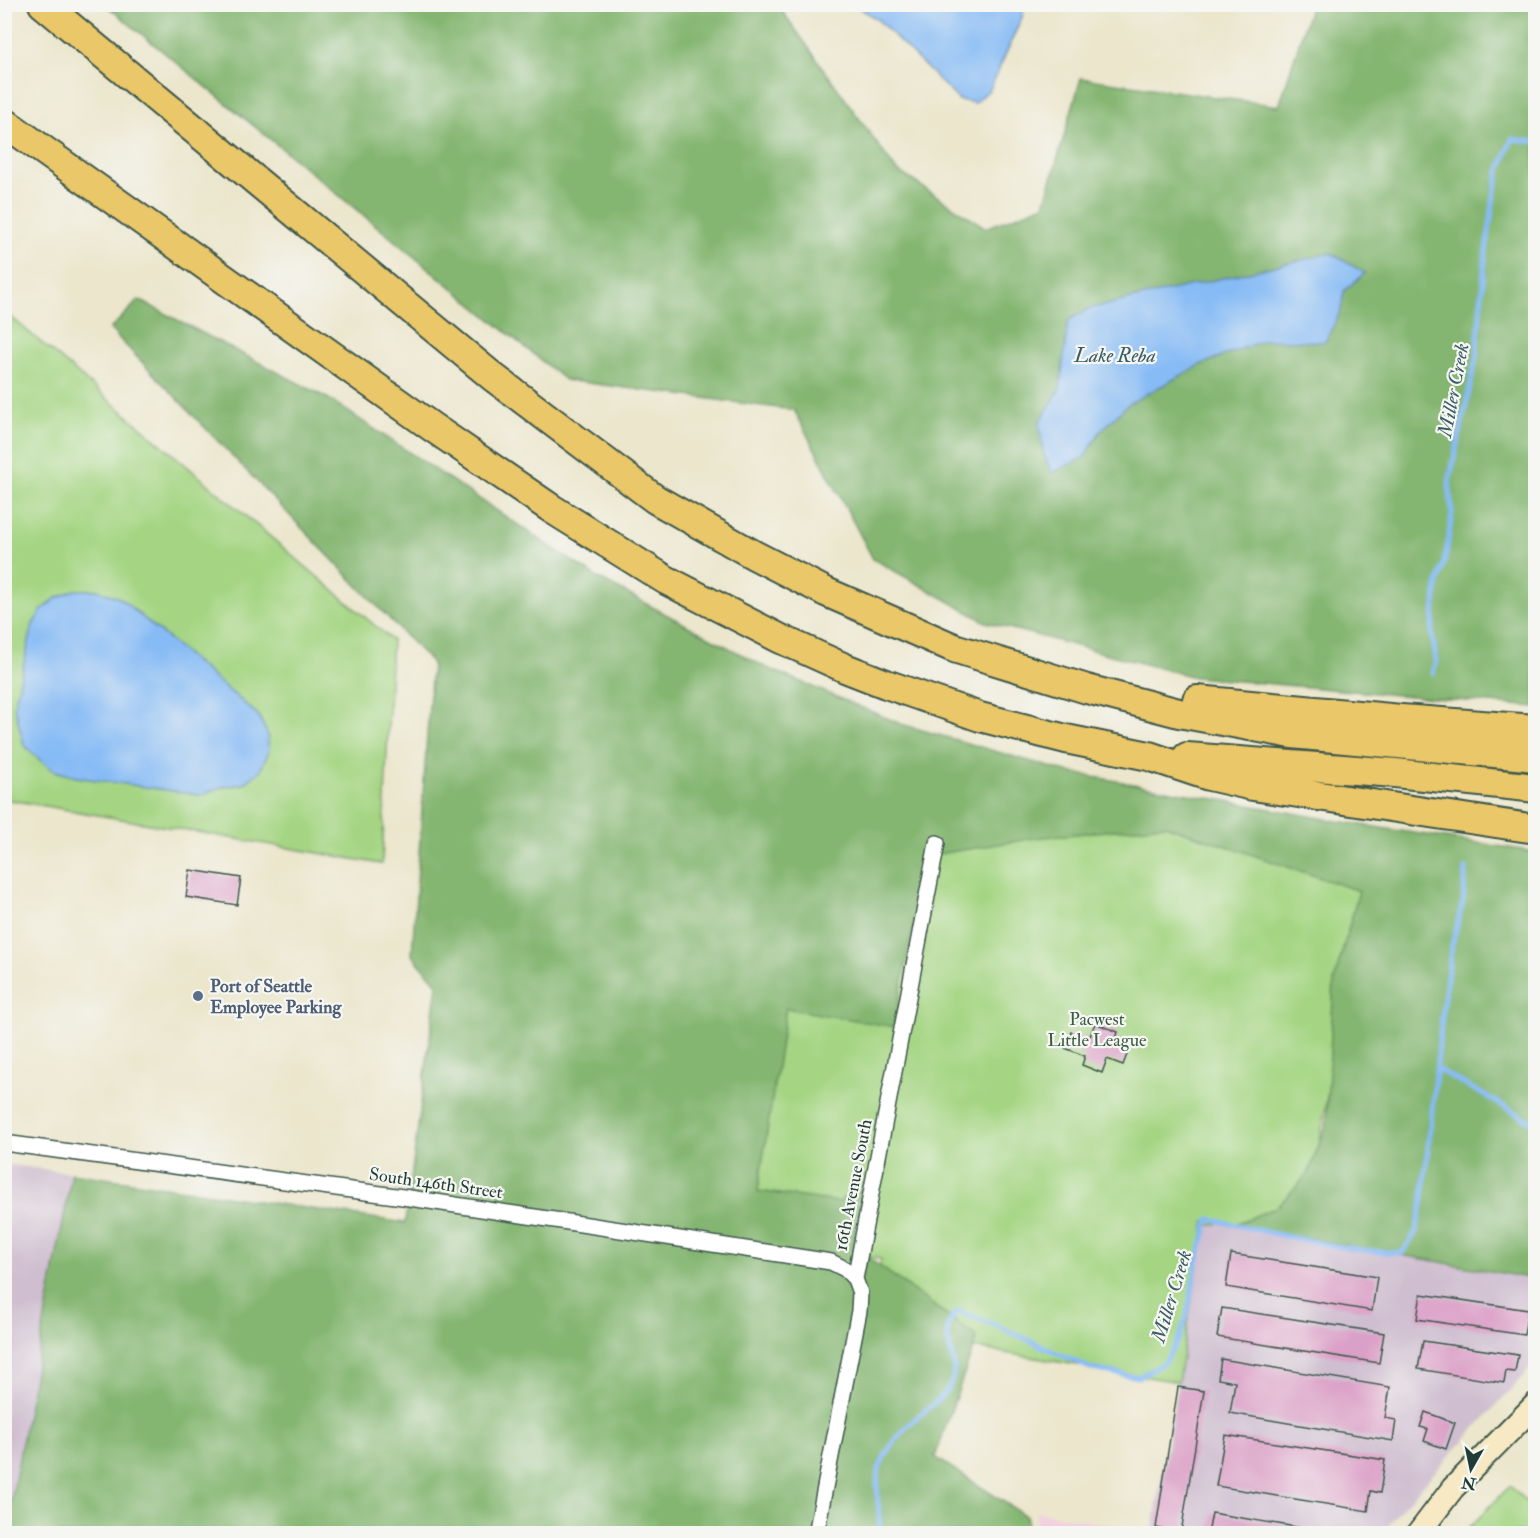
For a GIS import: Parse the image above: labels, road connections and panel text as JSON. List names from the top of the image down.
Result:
{
  "streets": {
    "street": ["South 146th Street", "16th Avenue South"]
  },
  "crossings": [
    ["South 146th Street", "16th Avenue South"]
  ],
  "water": ["Lake Reba", "Miller Creek"],
  "parks": ["Pacwest Little League"],
  "places": ["Port of Seattle Employee Parking"],
  "north": "bottom"
}
